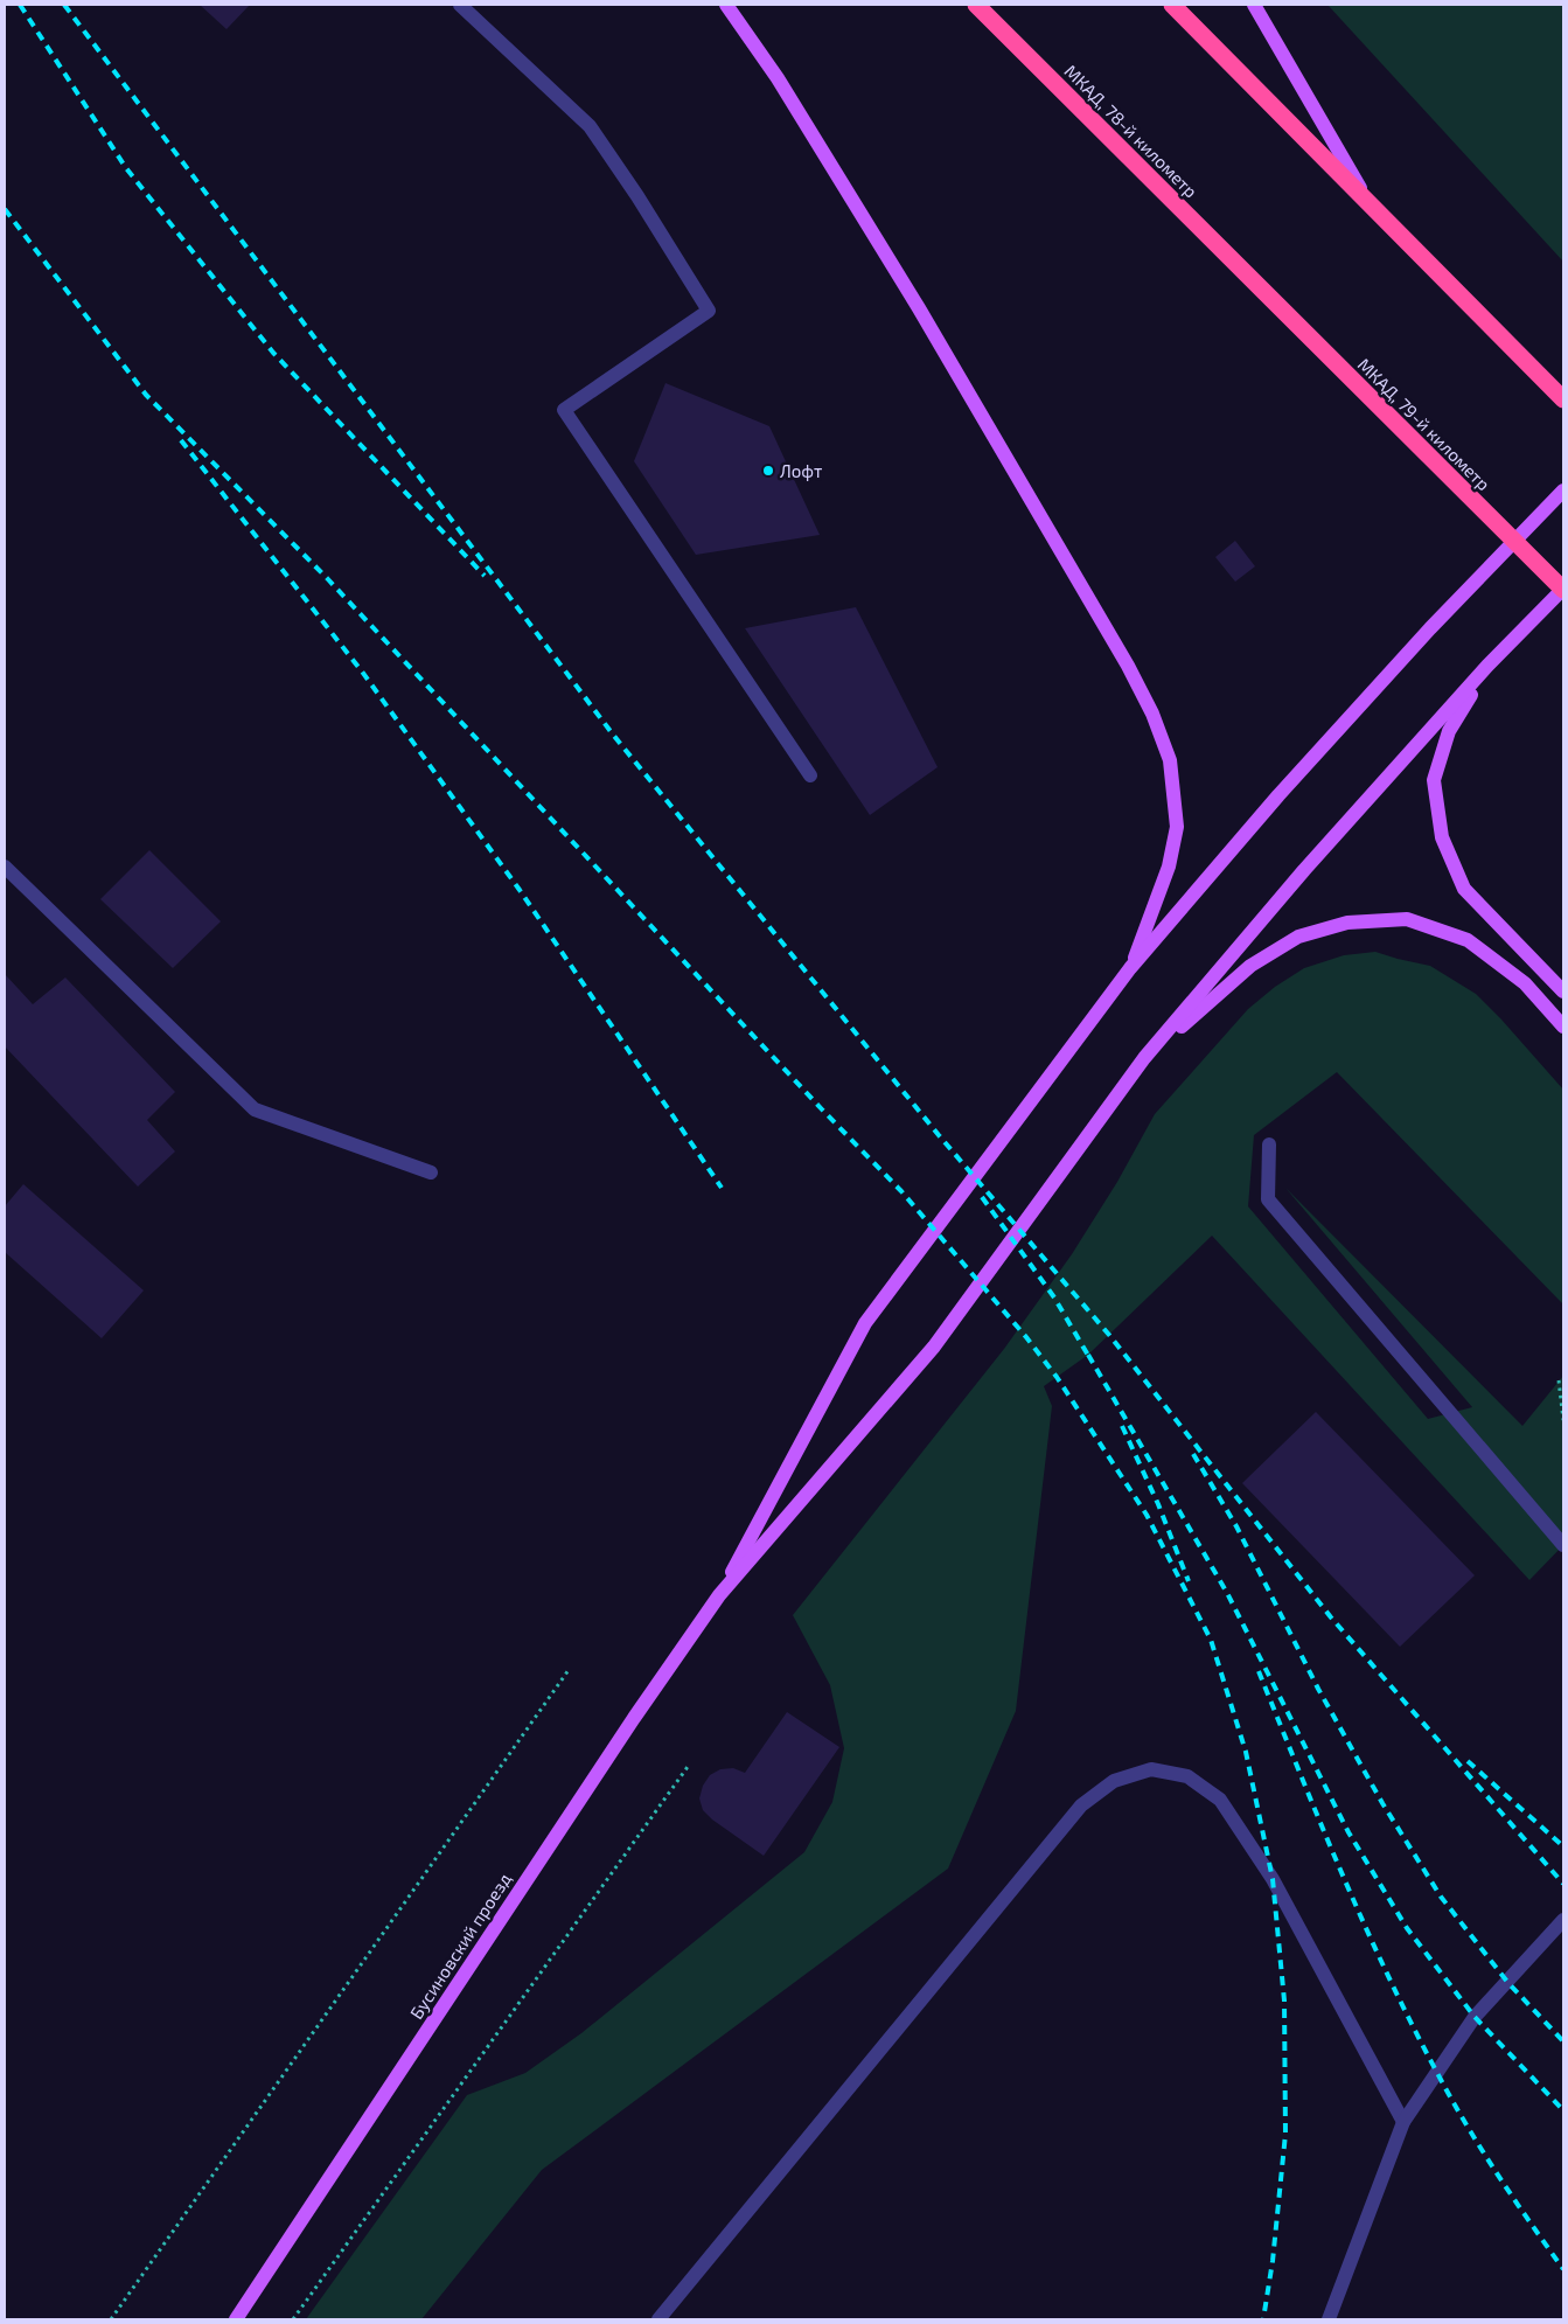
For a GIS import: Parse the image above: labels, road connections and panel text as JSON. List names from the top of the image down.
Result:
{
  "streets": {
    "highway": ["МКАД, 78-й километр", "МКАД, 79-й километр"],
    "main road": ["Бусиновский проезд"]
  },
  "crossings": [
    ["МКАД, 78-й километр", "МКАД, 79-й километр"]
  ],
  "places": ["Лофт"]
}
